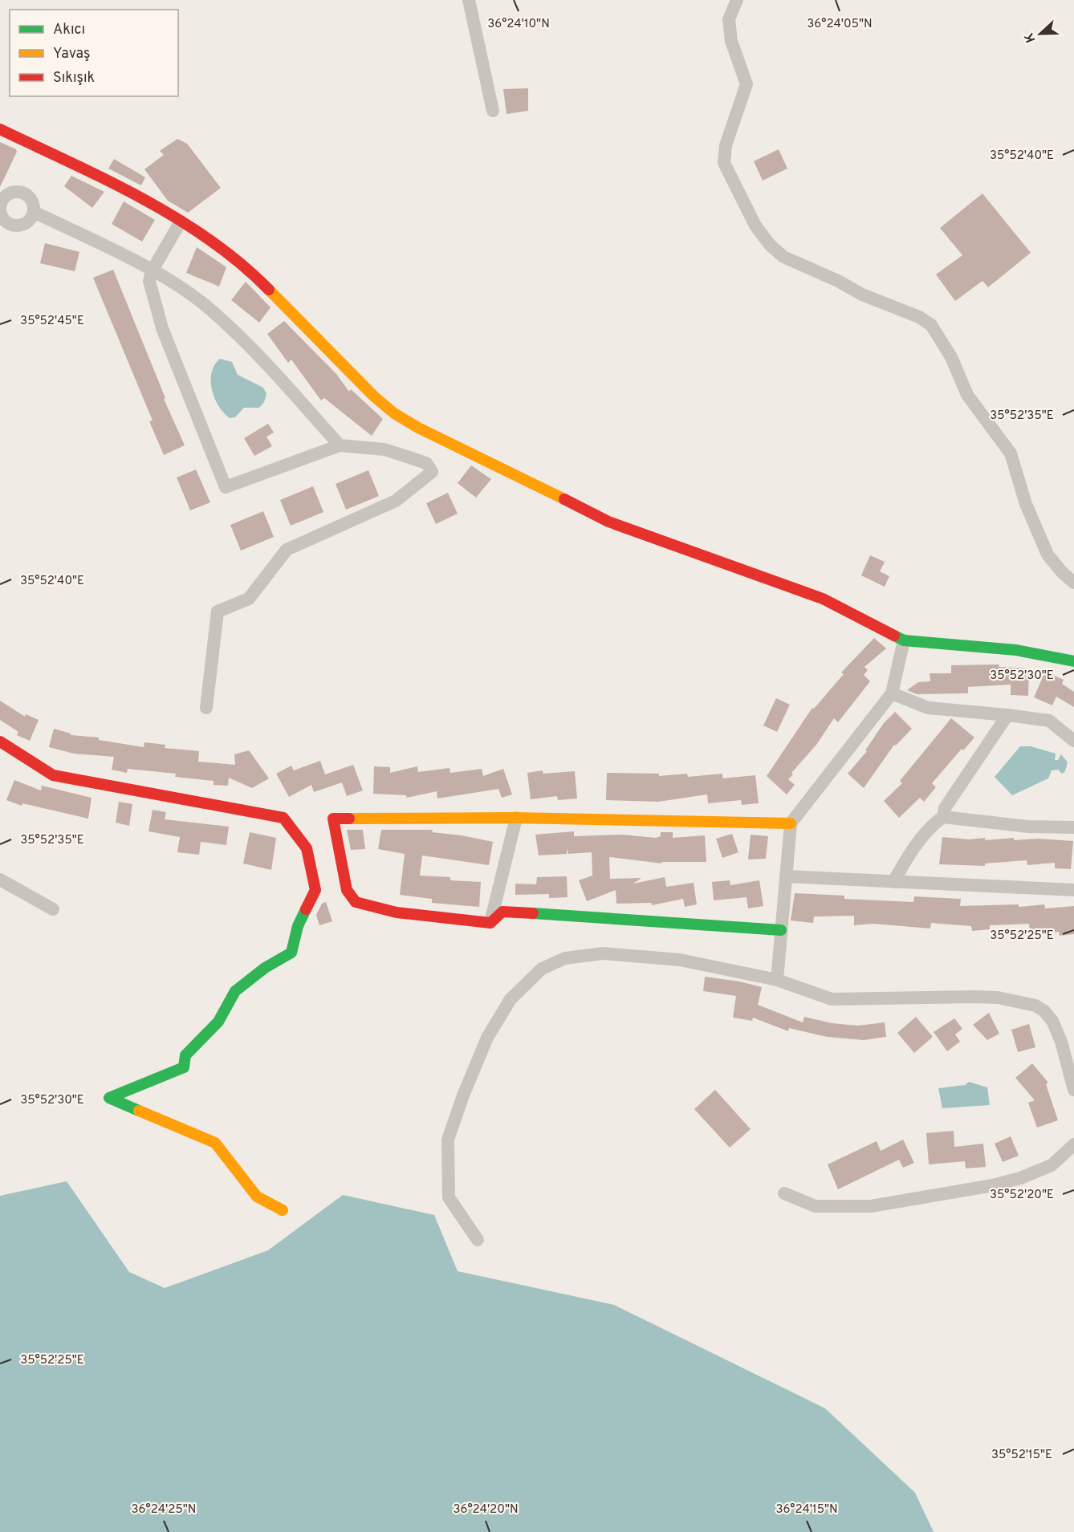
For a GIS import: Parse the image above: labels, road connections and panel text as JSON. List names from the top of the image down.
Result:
{
  "legend": ["Akıcı", "Yavaş", "Sıkışık"],
  "north": "left",
  "coordinates": [
    "36°24'10\"N",
    "36°24'05\"N",
    "35°52'40\"E",
    "35°52'45\"E",
    "35°52'35\"E",
    "35°52'30\"E",
    "35°52'25\"E",
    "35°52'20\"E",
    "35°52'15\"E",
    "36°24'25\"N",
    "36°24'20\"N",
    "36°24'15\"N"
  ]
}
